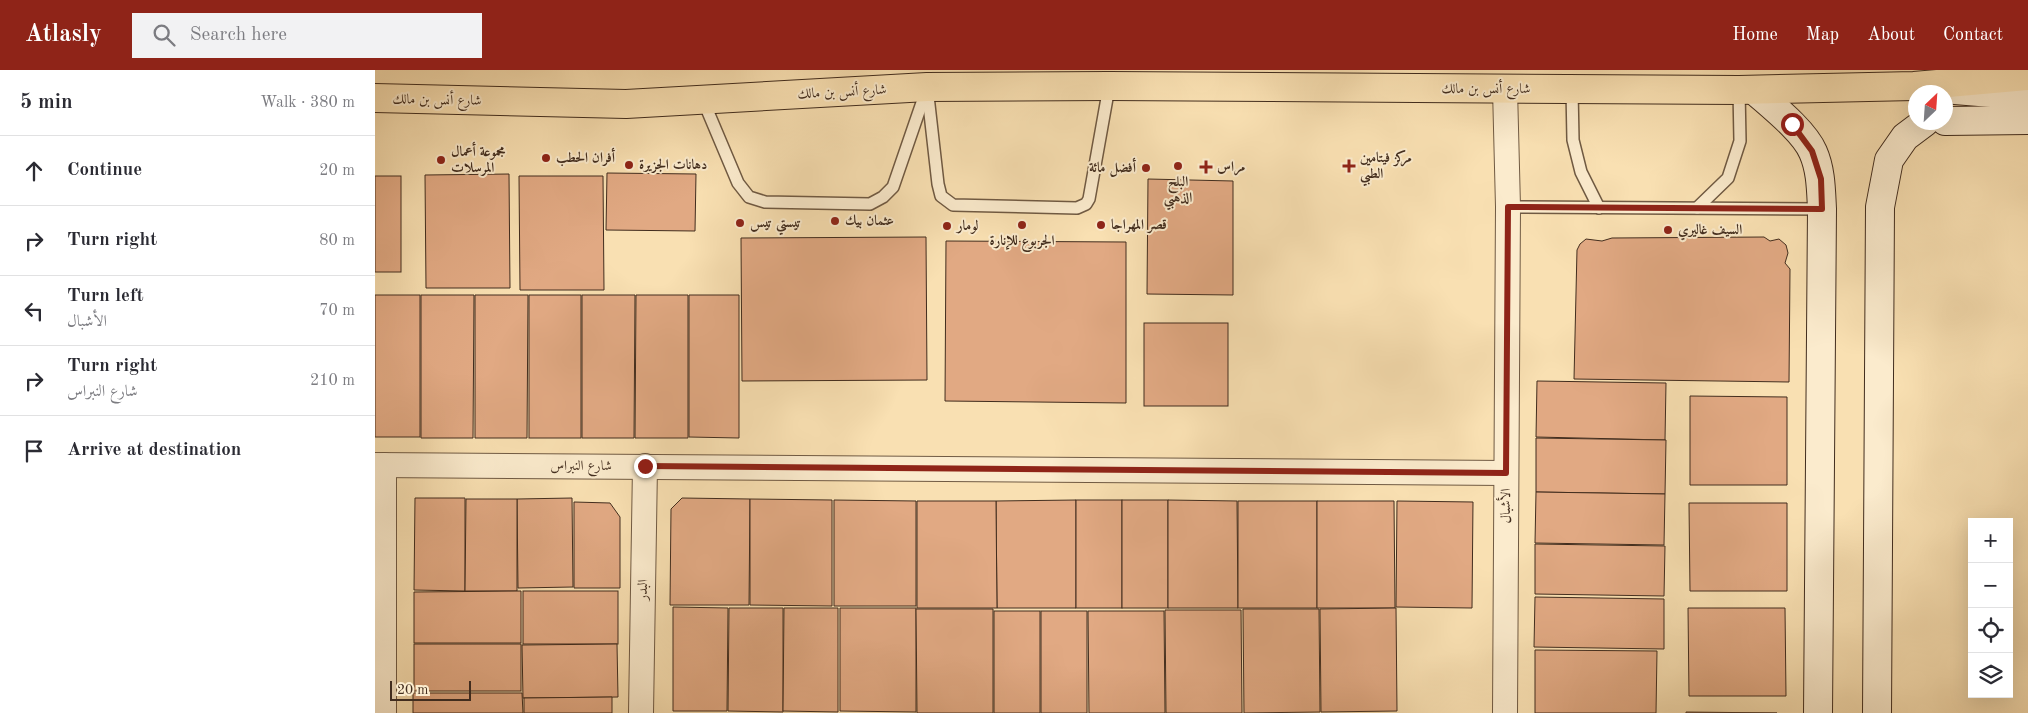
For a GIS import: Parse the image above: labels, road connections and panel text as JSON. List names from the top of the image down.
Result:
{
  "streets": {
    "main road": ["شارع أنس بن مالك"],
    "street": ["شارع النبراس", "الأشبال", "البدر"]
  },
  "crossings": [
    ["شارع أنس بن مالك", "الأشبال"],
    ["شارع النبراس", "الأشبال"],
    ["شارع النبراس", "البدر"]
  ],
  "places": {
    "other": [
      "أفران الحطب",
      "مجموعة أعمال المرسلات",
      "دهانات الجزيرة",
      "البلح الذهبي",
      "أفضل مائة",
      "عثمان بيك",
      "تيستي تيس",
      "الجربوع للإنارة",
      "قصر المهراجا",
      "لومار",
      "السيف غاليري"
    ],
    "health": ["مركز فيتامين الطبي", "مراس"]
  },
  "scale_bar": "20 m",
  "north": "top right",
  "page": {
    "header": "Atlasly",
    "search": "Search here",
    "nav": [
      "Home",
      "Map",
      "About",
      "Contact"
    ],
    "heading": ["5 min", "Walk · 380 m"],
    "list": [
      ["Continue", "20 m"],
      ["Turn right", "80 m"],
      ["Turn left", "الأشبال", "70 m"],
      ["Turn right", "شارع النبراس", "210 m"],
      "Arrive at destination"
    ],
    "map_buttons": ["+", "−"],
    "scale": "20 m"
  }
}
